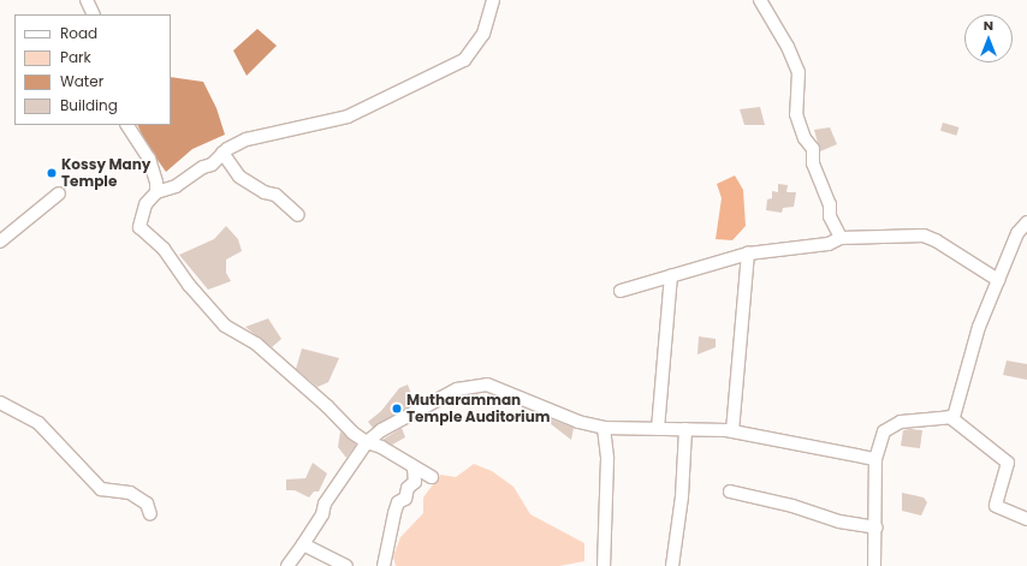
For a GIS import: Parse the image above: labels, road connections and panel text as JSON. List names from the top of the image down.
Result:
{
  "places": ["Kossy Many Temple", "Mutharamman Temple Auditorium"],
  "legend": [
    "Road",
    "Park",
    "Water",
    "Building"
  ],
  "north": "top"
}
